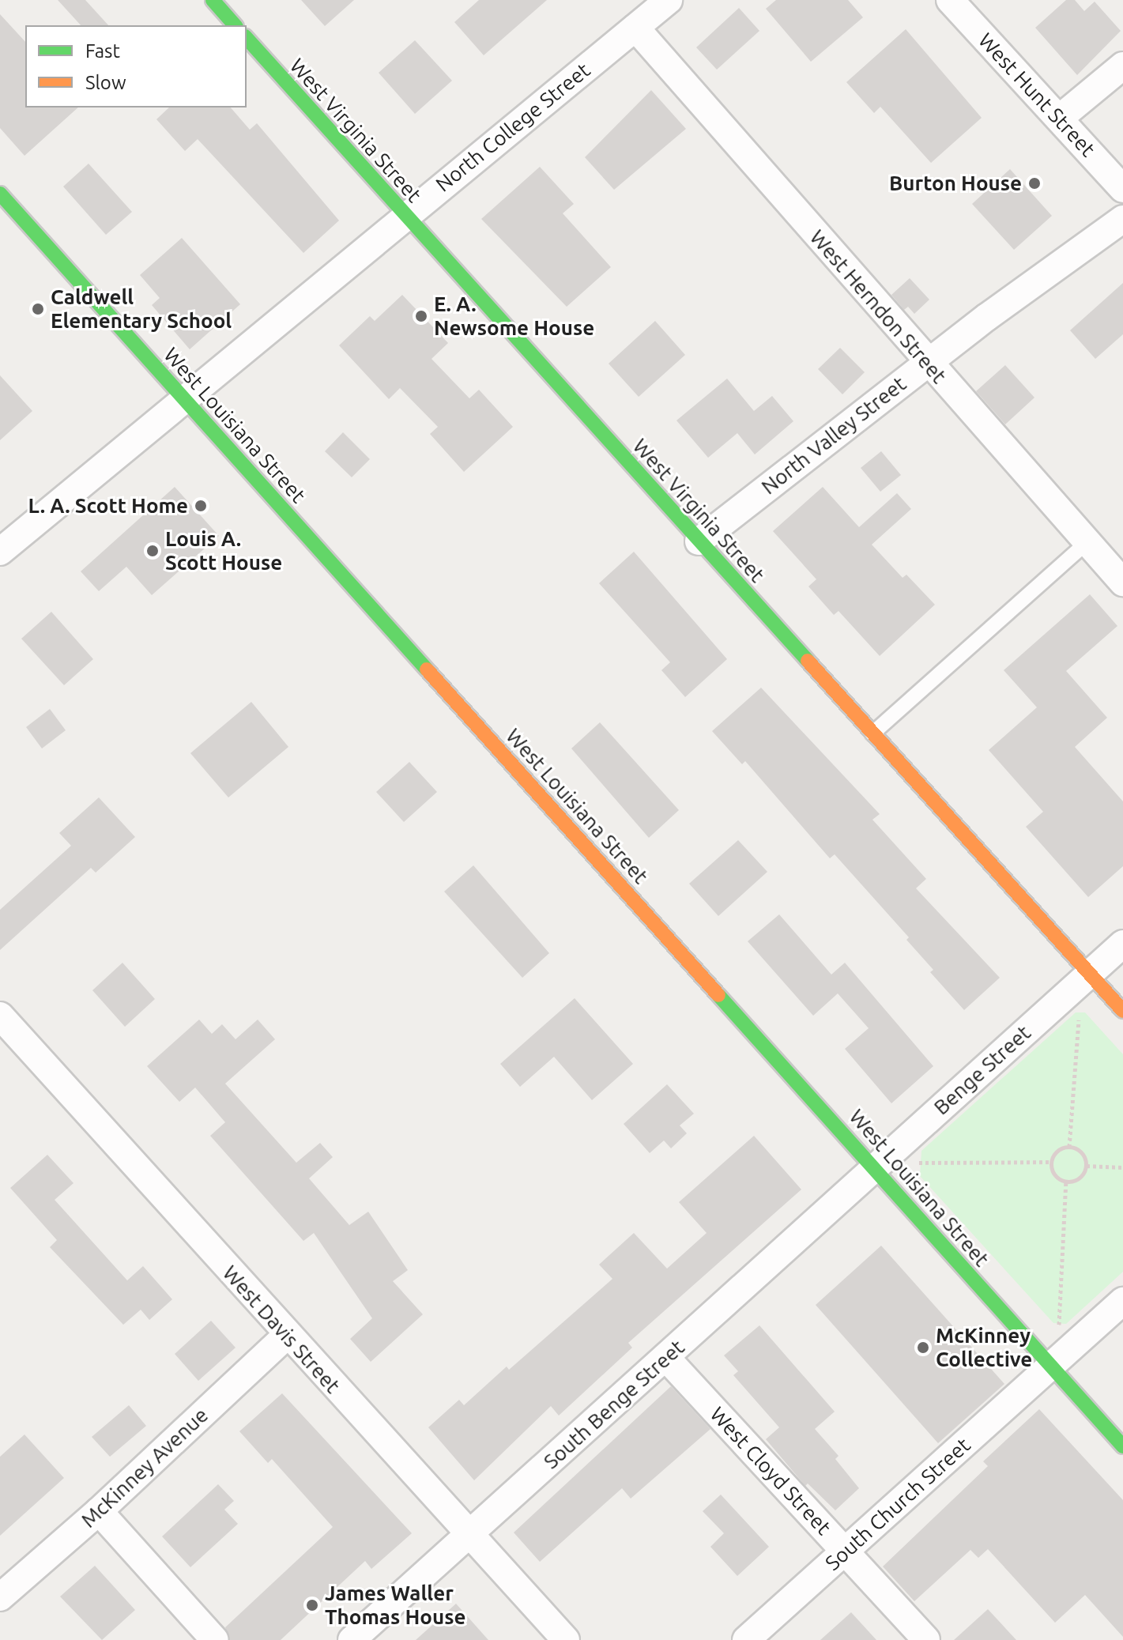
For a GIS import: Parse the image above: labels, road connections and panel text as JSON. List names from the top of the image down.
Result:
{
  "streets": {
    "main road": ["West Virginia Street", "West Louisiana Street"],
    "street": [
      "West Hunt Street",
      "North College Street",
      "West Herndon Street",
      "North Valley Street",
      "Benge Street",
      "West Davis Street",
      "South Benge Street",
      "McKinney Avenue",
      "West Cloyd Street",
      "South Church Street"
    ]
  },
  "crossings": [
    ["North College Street", "West Virginia Street"],
    ["North College Street", "West Herndon Street"],
    ["North College Street", "West Louisiana Street"],
    ["West Virginia Street", "North Valley Street"],
    ["West Virginia Street", "Benge Street"],
    ["West Herndon Street", "North Valley Street"],
    ["West Louisiana Street", "Benge Street"],
    ["West Louisiana Street", "South Benge Street"],
    ["West Louisiana Street", "South Church Street"],
    ["Benge Street", "South Benge Street"],
    ["West Davis Street", "South Benge Street"],
    ["West Davis Street", "McKinney Avenue"],
    ["South Benge Street", "West Cloyd Street"],
    ["West Cloyd Street", "South Church Street"]
  ],
  "places": [
    "Burton House",
    "Caldwell Elementary School",
    "E. A. Newsome House",
    "L. A. Scott Home",
    "Louis A. Scott House",
    "McKinney Collective",
    "James Waller Thomas House"
  ],
  "legend": ["Fast", "Slow"]
}
